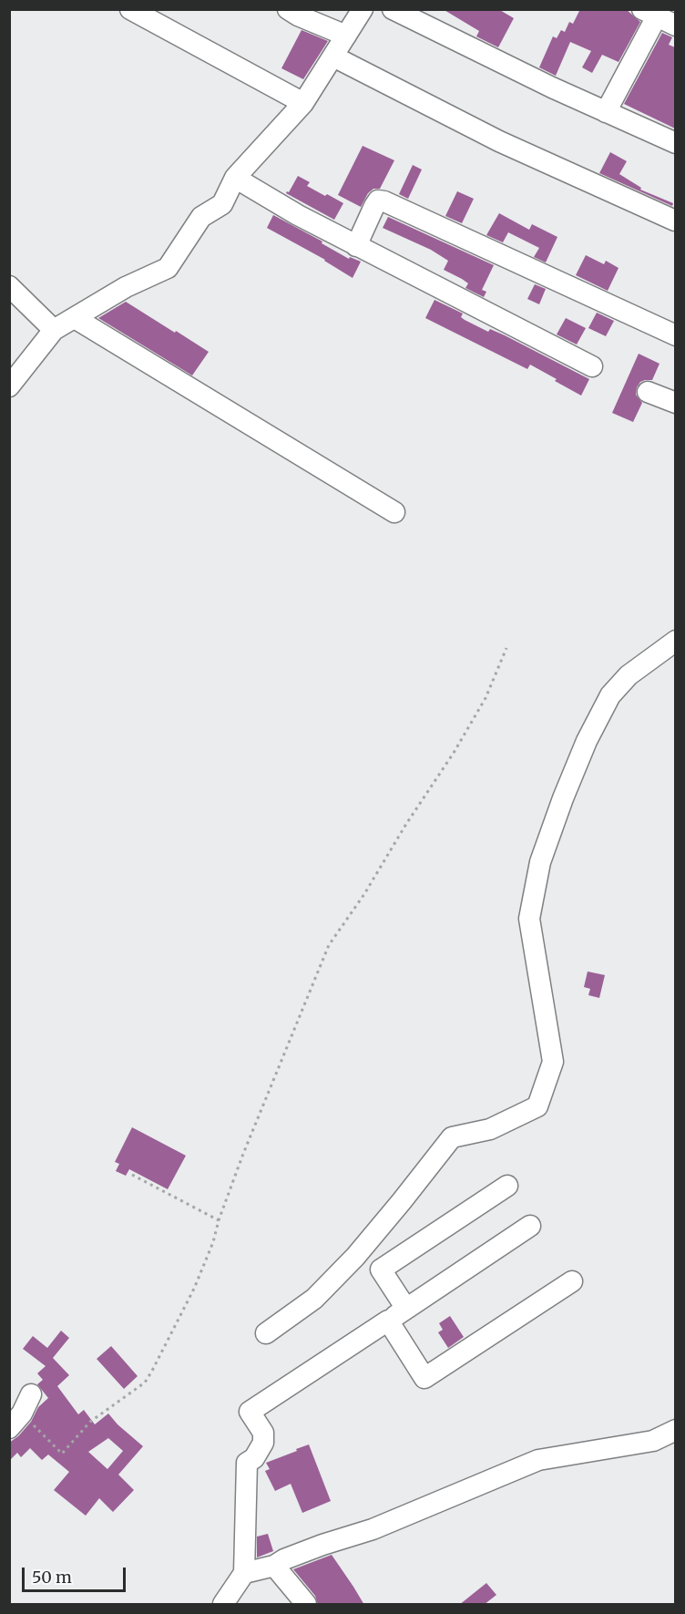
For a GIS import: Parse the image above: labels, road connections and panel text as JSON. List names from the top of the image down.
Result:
{
  "scale_bar": "50 m"
}
